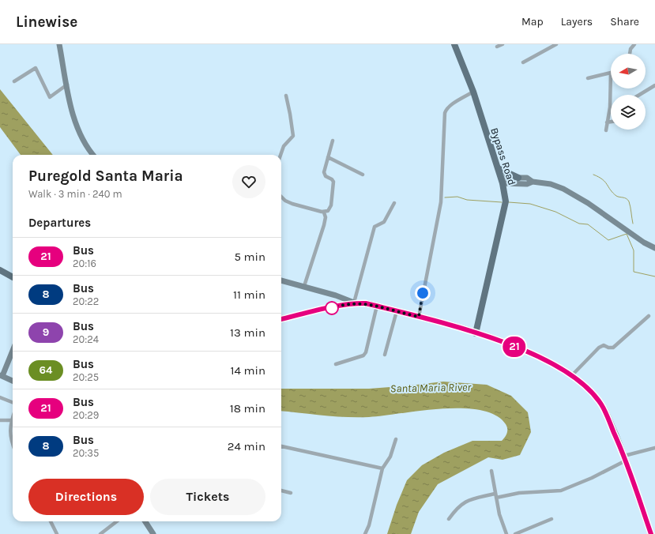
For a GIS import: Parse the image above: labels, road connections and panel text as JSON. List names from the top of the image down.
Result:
{
  "streets": {
    "main road": ["Bypass Road"]
  },
  "water": ["Santa Maria River"],
  "lines": ["bus line 21"],
  "north": "left",
  "page": {
    "header": "Linewise",
    "nav": ["Map", "Layers", "Share"],
    "on_map": "21",
    "heading": [
      ["Puregold Santa Maria", "Walk · 3 min · 240 m"],
      "Departures"
    ],
    "list": [
      {
        "mark": "21",
        "name": "Bus",
        "note": "20:16",
        "value": "5 min"
      },
      {
        "mark": "8",
        "name": "Bus",
        "note": "20:22",
        "value": "11 min"
      },
      {
        "mark": "9",
        "name": "Bus",
        "note": "20:24",
        "value": "13 min"
      },
      {
        "mark": "64",
        "name": "Bus",
        "note": "20:25",
        "value": "14 min"
      },
      {
        "mark": "21",
        "name": "Bus",
        "note": "20:29",
        "value": "18 min"
      },
      {
        "mark": "8",
        "name": "Bus",
        "note": "20:35",
        "value": "24 min"
      }
    ],
    "buttons": ["Directions", "Tickets"]
  }
}
